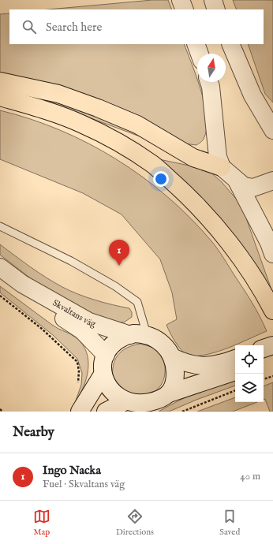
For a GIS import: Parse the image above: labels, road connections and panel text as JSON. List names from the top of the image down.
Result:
{
  "streets": {
    "street": ["Skvaltans väg"]
  },
  "north": "top",
  "page": {
    "search": "Search here",
    "pins": "1",
    "heading": "Nearby",
    "list": [
      {
        "mark": "1",
        "name": "Ingo Nacka",
        "note": "Fuel · Skvaltans väg",
        "value": "40 m"
      }
    ],
    "nav": ["Map", "Directions", "Saved"]
  }
}
